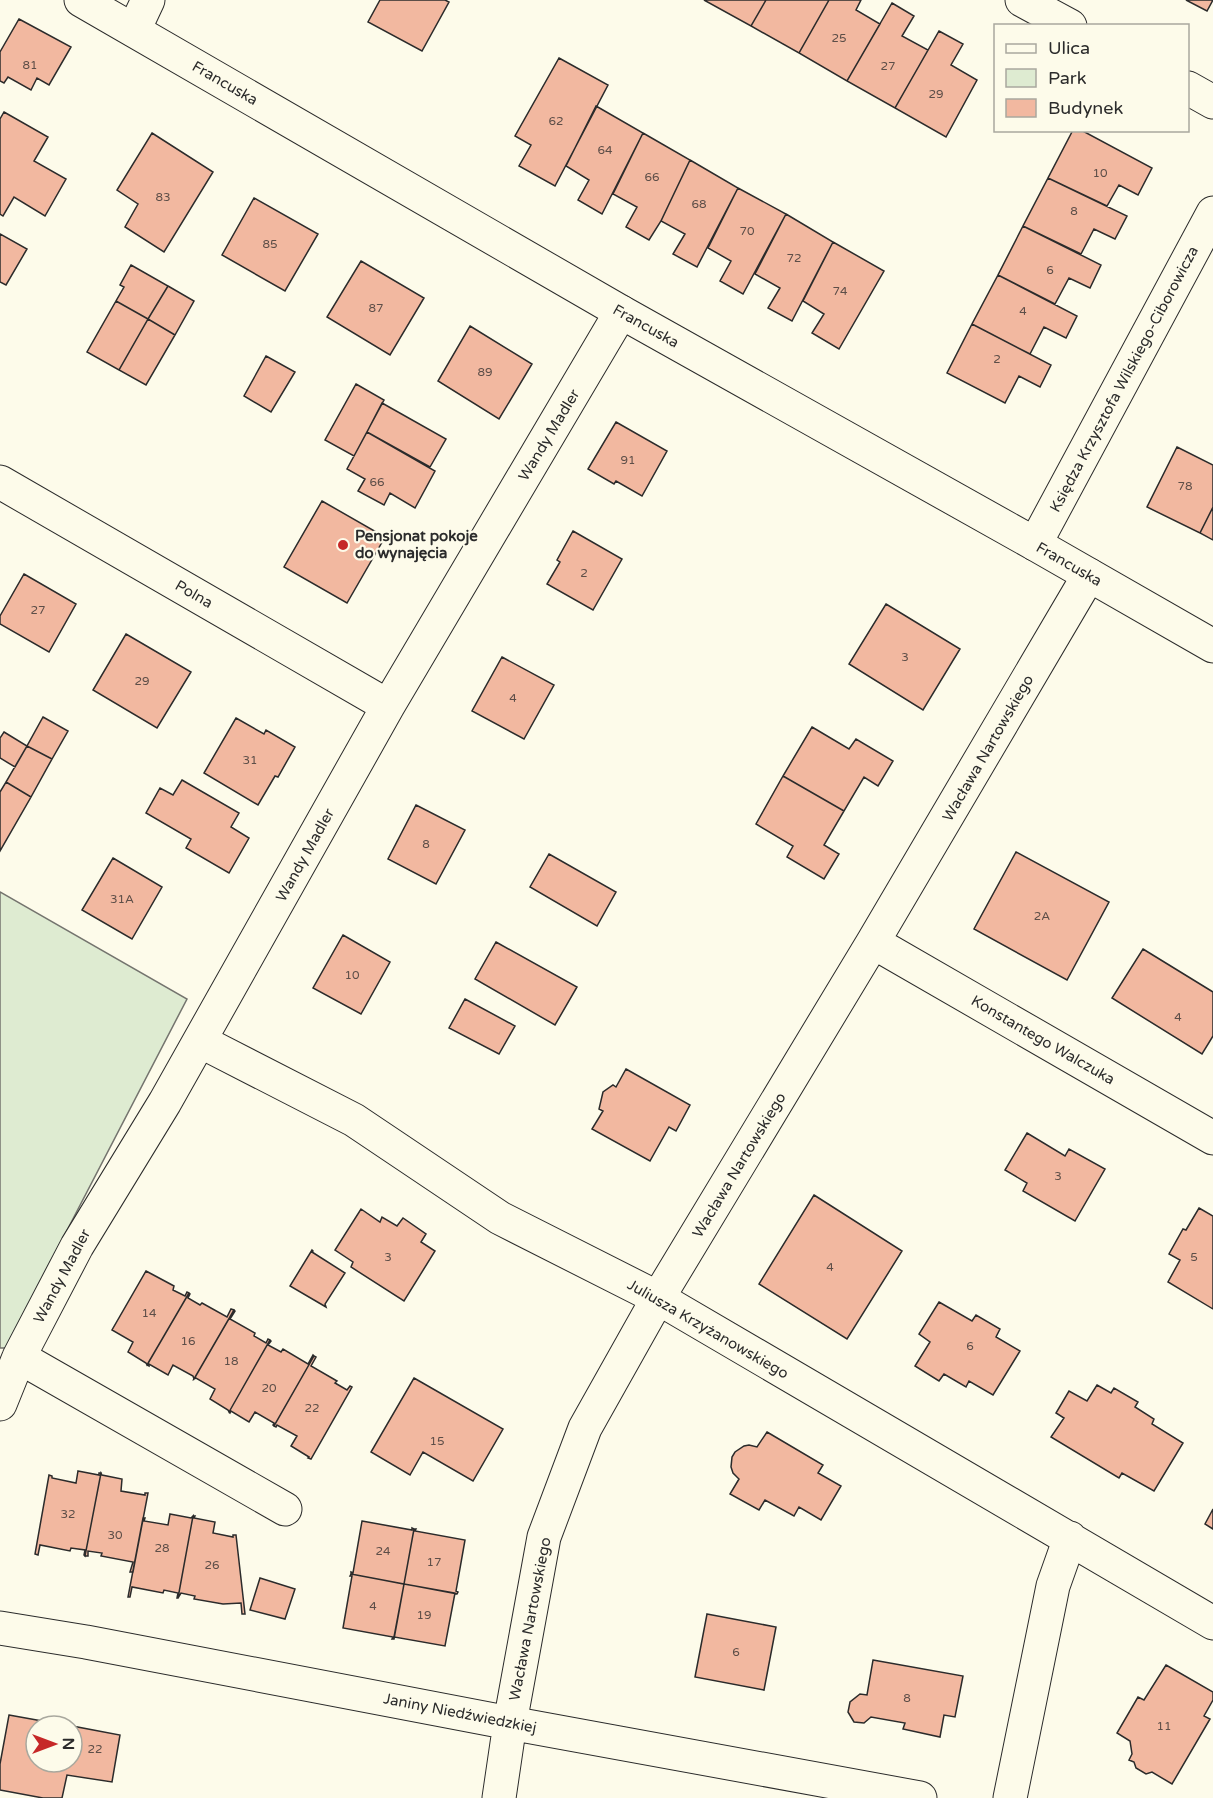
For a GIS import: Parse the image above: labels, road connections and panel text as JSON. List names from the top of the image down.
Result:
{
  "streets": {
    "street": [
      "Francuska",
      "Księdza Krzysztofa Wilskiego-Ciborowicza",
      "Wandy Madler",
      "Polna",
      "Wacława Nartowskiego",
      "Konstantego Walczuka",
      "Juliusza Krzyżanowskiego",
      "Janiny Niedźwiedzkiej"
    ]
  },
  "crossings": [
    ["Francuska", "Księdza Krzysztofa Wilskiego-Ciborowicza"],
    ["Francuska", "Wandy Madler"],
    ["Francuska", "Wacława Nartowskiego"],
    ["Wandy Madler", "Polna"],
    ["Wandy Madler", "Juliusza Krzyżanowskiego"],
    ["Wacława Nartowskiego", "Konstantego Walczuka"],
    ["Wacława Nartowskiego", "Juliusza Krzyżanowskiego"],
    ["Wacława Nartowskiego", "Janiny Niedźwiedzkiej"]
  ],
  "places": ["Pensjonat pokoje do wynajęcia"],
  "house_numbers": [
    "25",
    "81",
    "27",
    "29",
    "62",
    "64",
    "10",
    "66",
    "83",
    "68",
    "8",
    "70",
    "85",
    "72",
    "6",
    "74",
    "87",
    "4",
    "2",
    "89",
    "91",
    "66",
    "78",
    "2",
    "27",
    "3",
    "29",
    "4",
    "31",
    "8",
    "31A",
    "2A",
    "10",
    "4",
    "3",
    "3",
    "5",
    "4",
    "14",
    "16",
    "6",
    "18",
    "20",
    "22",
    "15",
    "32",
    "30",
    "28",
    "24",
    "17",
    "26",
    "4",
    "19",
    "6",
    "8",
    "11",
    "22"
  ],
  "legend": ["Ulica", "Park", "Budynek"],
  "north": "right"
}
